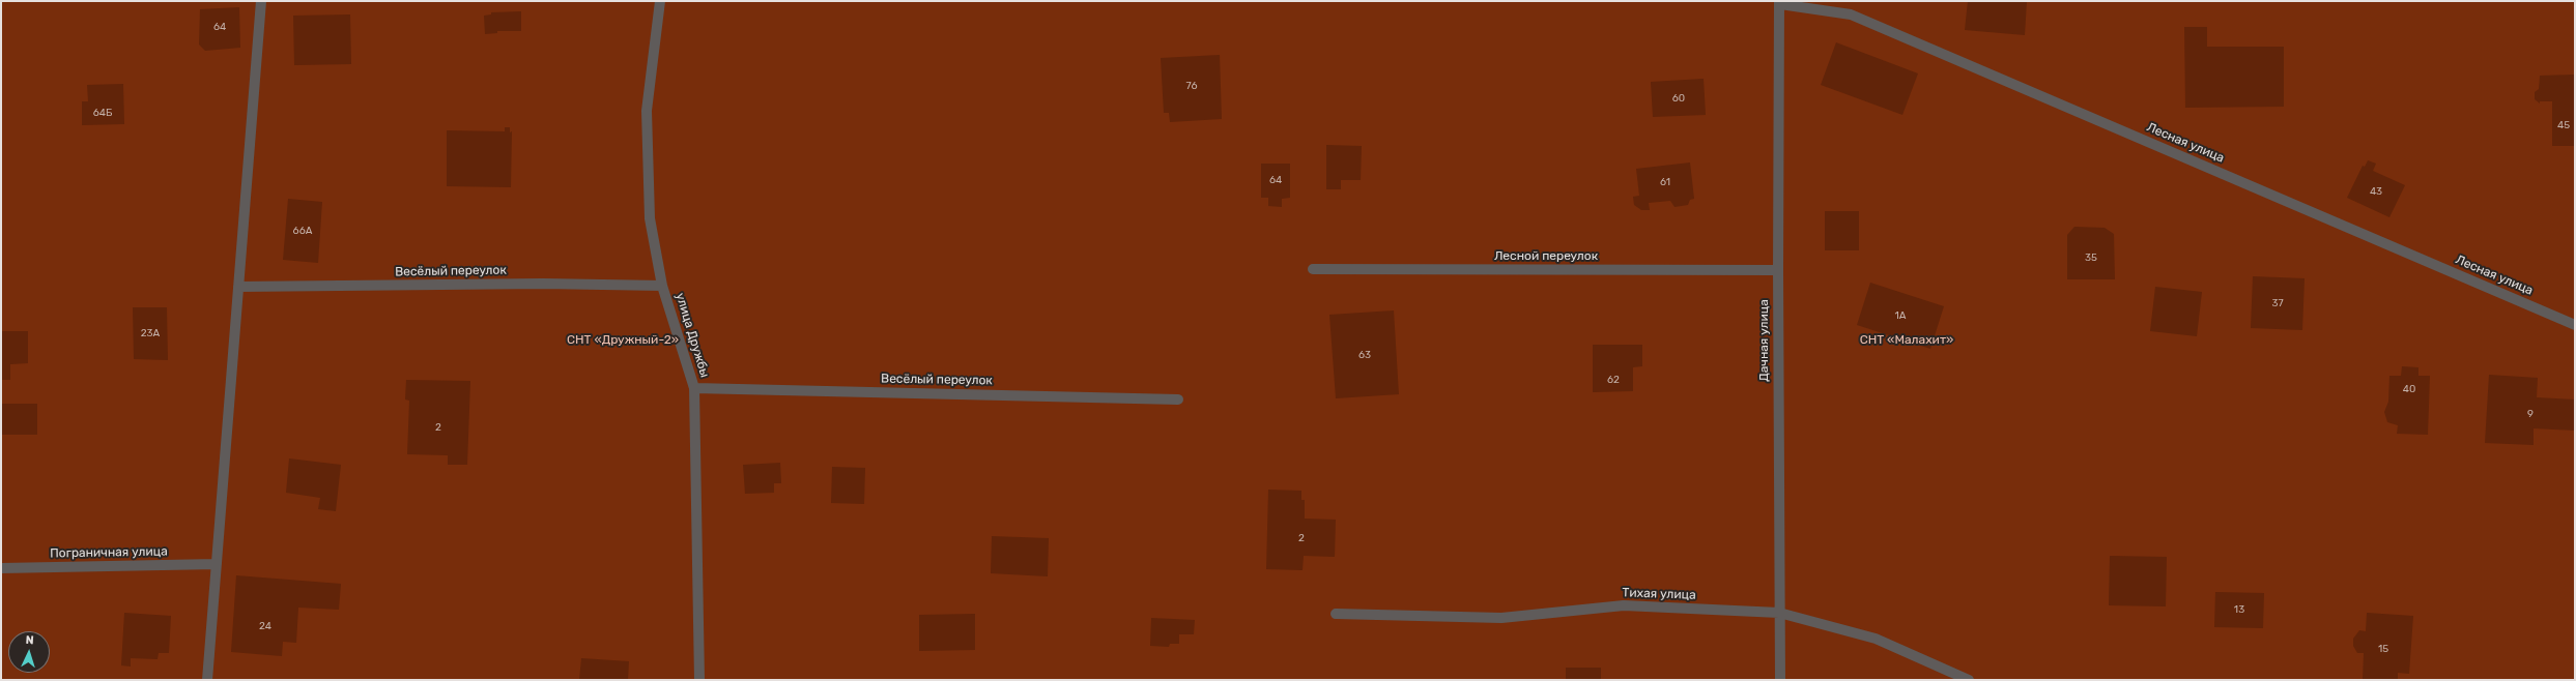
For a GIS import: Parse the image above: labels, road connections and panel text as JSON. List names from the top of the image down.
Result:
{
  "streets": {
    "street": [
      "Лесная улица",
      "Лесной переулок",
      "Весёлый переулок",
      "улица Дружбы",
      "Дачная улица",
      "Пограничная улица",
      "Тихая улица"
    ]
  },
  "crossings": [
    ["Лесная улица", "Дачная улица"],
    ["Лесной переулок", "Дачная улица"],
    ["Весёлый переулок", "улица Дружбы"],
    ["Дачная улица", "Тихая улица"]
  ],
  "parks": ["СНТ «Дружный-2»", "СНТ «Малахит»"],
  "house_numbers": [
    "64",
    "76",
    "60",
    "64Б",
    "45",
    "64",
    "61",
    "43",
    "66А",
    "35",
    "37",
    "1А",
    "23А",
    "63",
    "62",
    "40",
    "9",
    "2",
    "2",
    "13",
    "24",
    "15"
  ],
  "north": "top"
}
